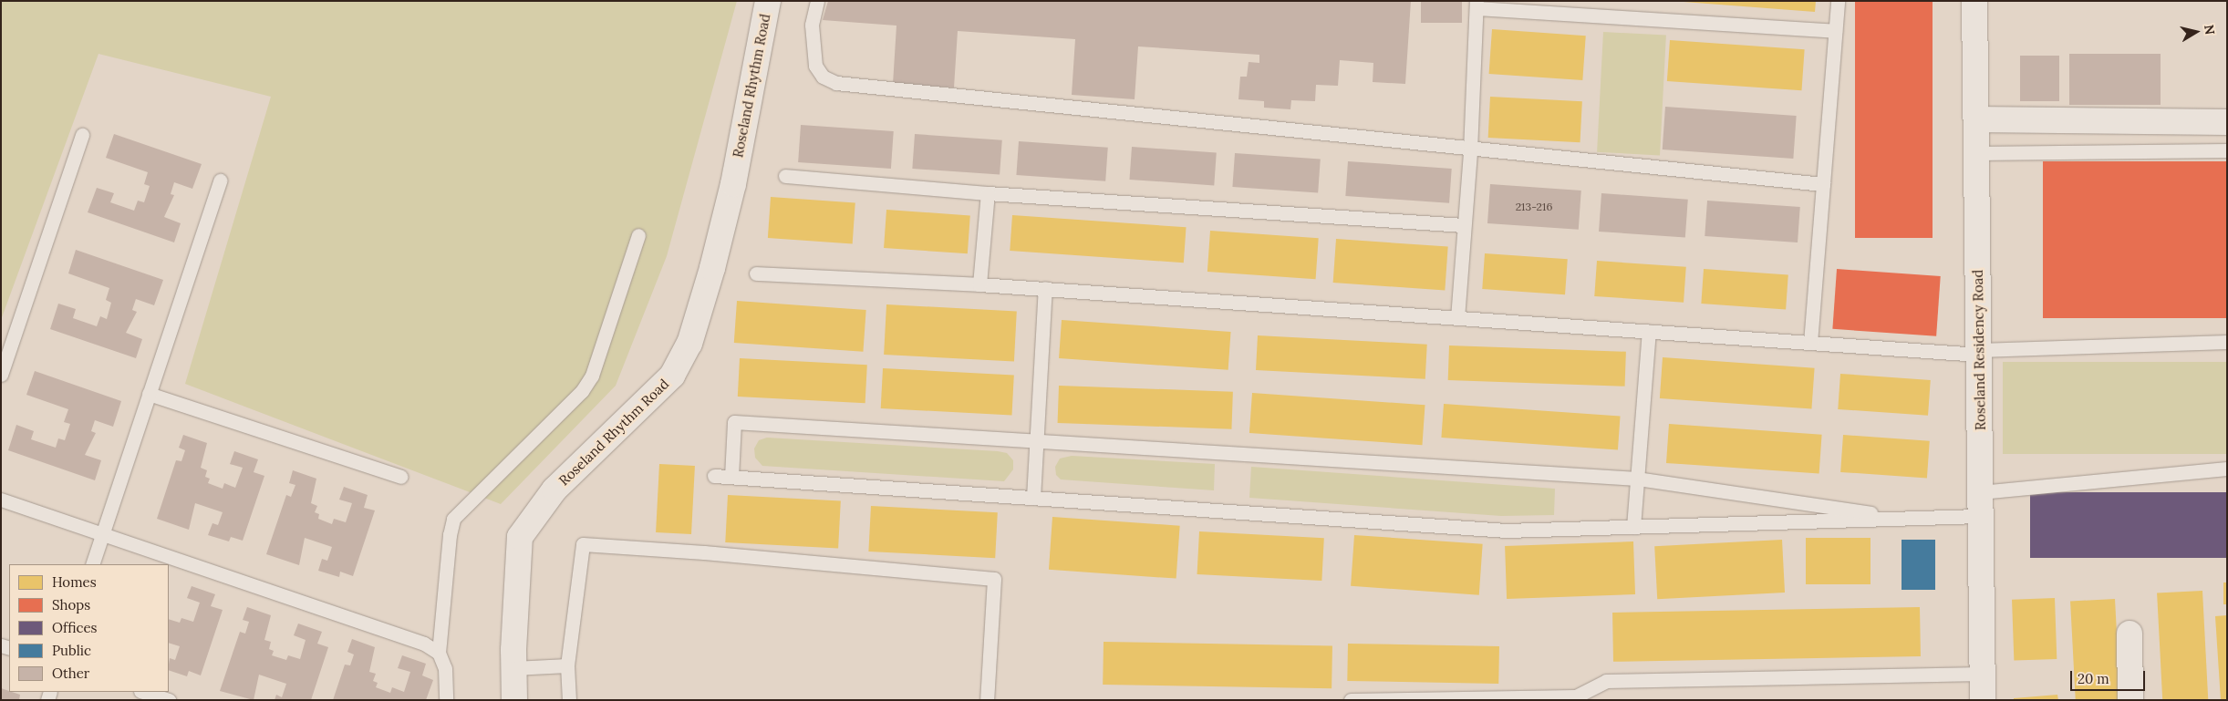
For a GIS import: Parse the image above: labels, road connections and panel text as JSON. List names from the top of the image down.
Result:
{
  "streets": {
    "street": ["Roseland Rhythm Road", "Roseland Residency Road"]
  },
  "house_numbers": ["213-216"],
  "legend": [
    "Homes",
    "Shops",
    "Offices",
    "Public",
    "Other"
  ],
  "scale_bar": "20 m",
  "north": "right"
}
